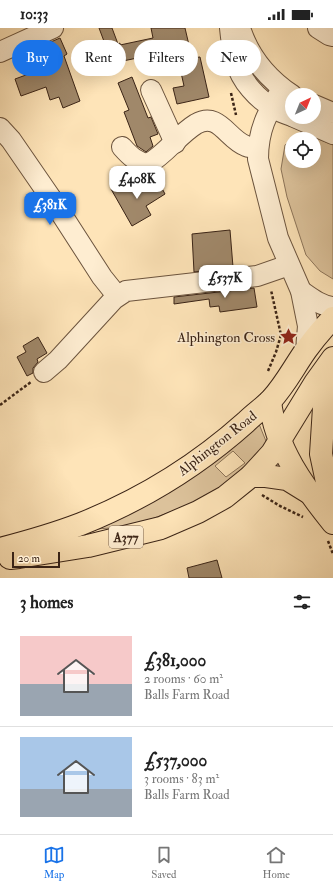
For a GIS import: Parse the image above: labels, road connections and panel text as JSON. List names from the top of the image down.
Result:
{
  "streets": {
    "main road": ["Alphington Road", "A377"]
  },
  "places": {
    "place": ["Alphington Cross"]
  },
  "scale_bar": "20 m",
  "north": "top right",
  "page": {
    "status": "10:33",
    "chip": [
      "Buy",
      "Rent",
      "Filters",
      "New"
    ],
    "price": ["£408K", "£381K", "£537K"],
    "scale": "20 m",
    "heading": "3 homes",
    "list": [
      {
        "name": "£381,000",
        "note": "2 rooms · 60 m² · Balls Farm Road"
      },
      {
        "name": "£537,000",
        "note": "3 rooms · 83 m² · Balls Farm Road"
      }
    ],
    "tabs": ["Map", "Saved", "Home"]
  }
}
